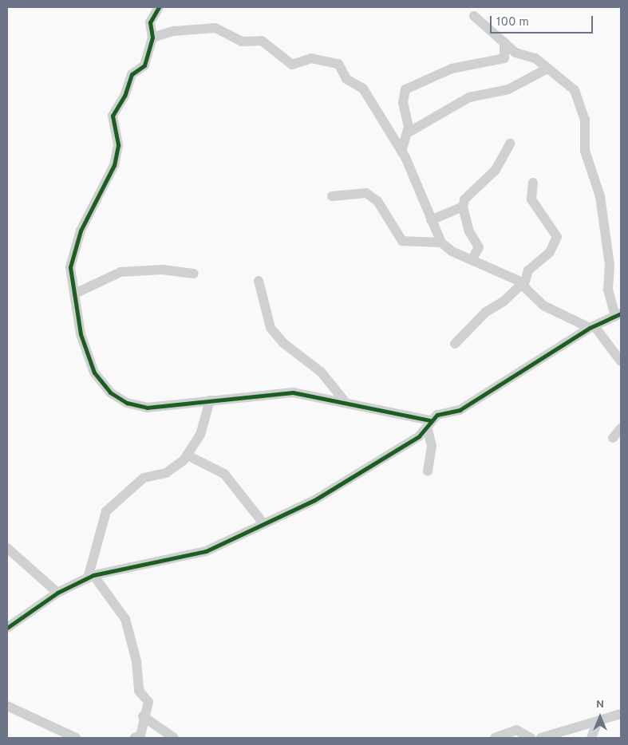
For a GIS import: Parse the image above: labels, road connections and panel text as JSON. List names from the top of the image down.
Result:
{
  "scale_bar": "100 m",
  "north": "top"
}
